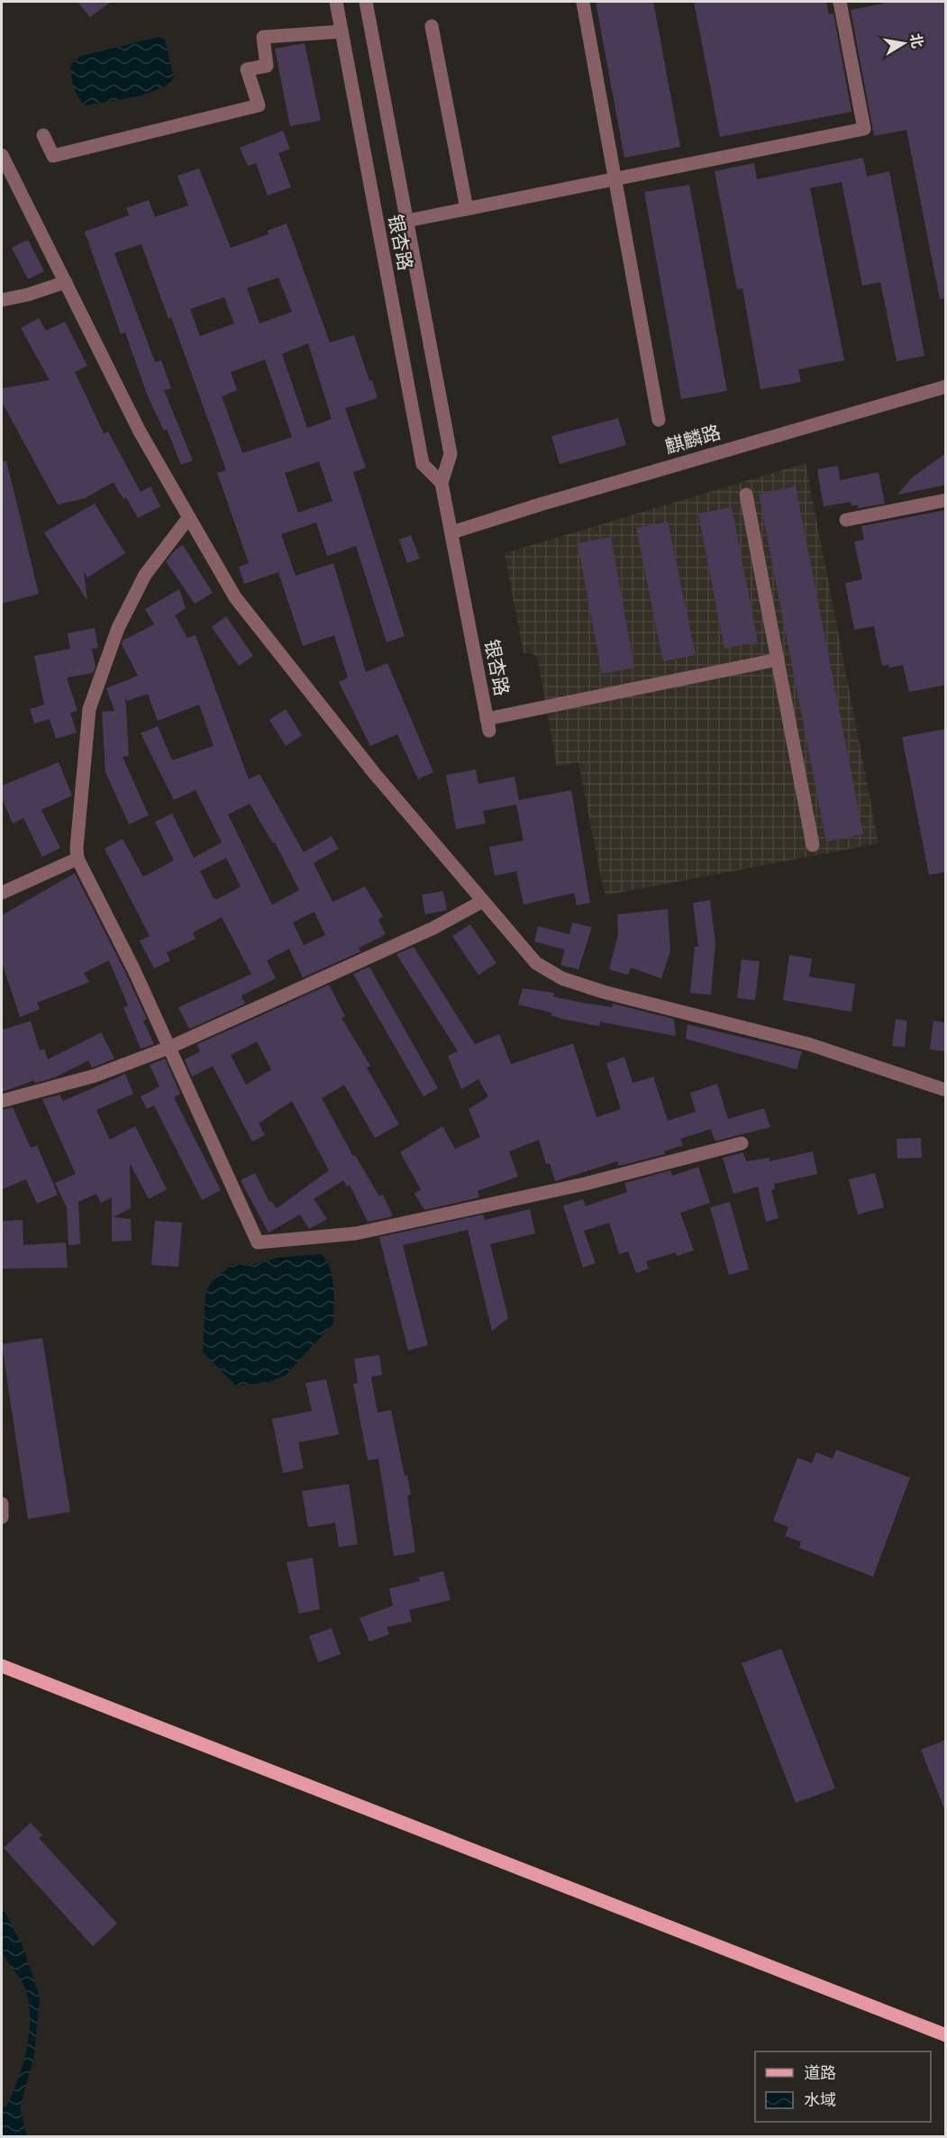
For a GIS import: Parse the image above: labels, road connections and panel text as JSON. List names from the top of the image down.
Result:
{
  "streets": {
    "street": ["银杏路", "麒麟路"]
  },
  "crossings": [
    ["银杏路", "麒麟路"]
  ],
  "legend": ["道路", "水域"],
  "north": "right"
}
